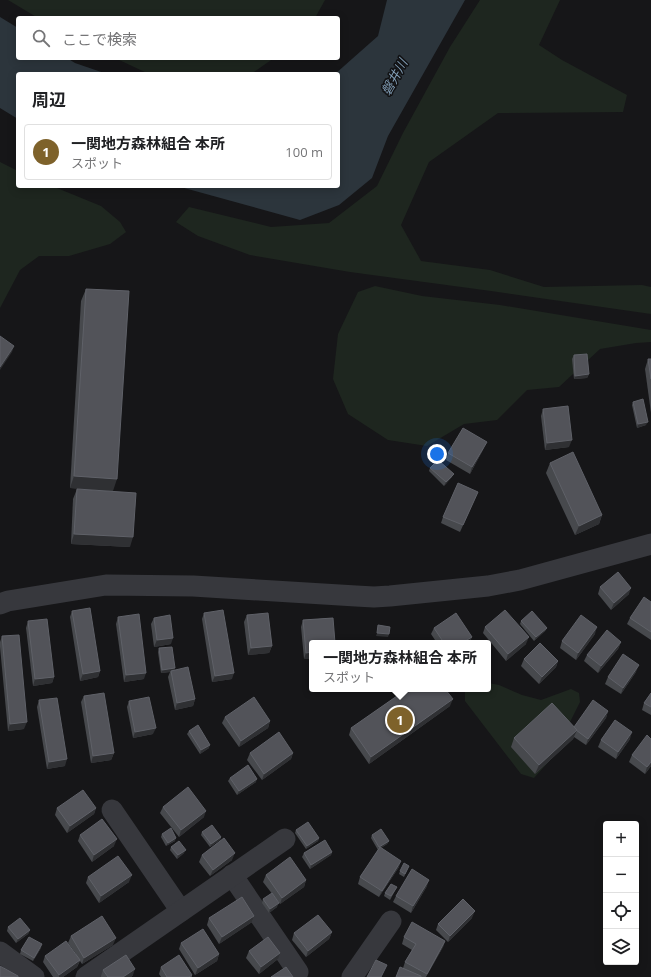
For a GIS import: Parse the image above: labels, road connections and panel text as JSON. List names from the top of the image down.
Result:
{
  "water": ["磐井川"],
  "page": {
    "search": "ここで検索",
    "heading": "周辺",
    "list": [
      {
        "mark": "1",
        "name": "一関地方森林組合 本所",
        "note": "スポット",
        "value": "100 m"
      }
    ],
    "popup": ["一関地方森林組合 本所", "スポット"],
    "pins": "1",
    "map_buttons": ["+", "−"]
  }
}
